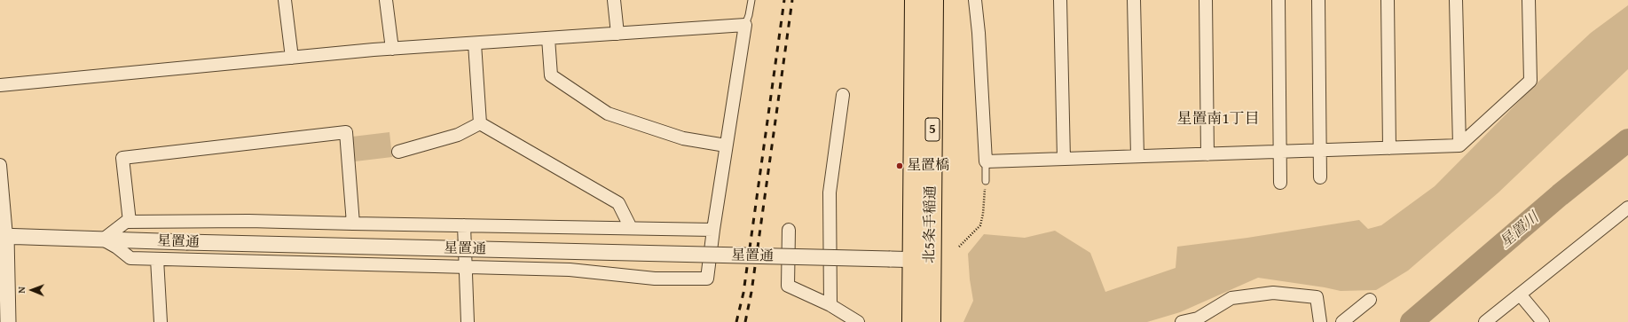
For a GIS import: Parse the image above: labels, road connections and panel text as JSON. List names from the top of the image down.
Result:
{
  "streets": {
    "highway": ["5", "北5条手稲通"],
    "street": ["星置通"]
  },
  "crossings": [
    ["北5条手稲通", "星置通"]
  ],
  "districts": ["星置南1丁目"],
  "water": ["星置川"],
  "places": ["星置橋"],
  "north": "left"
}
